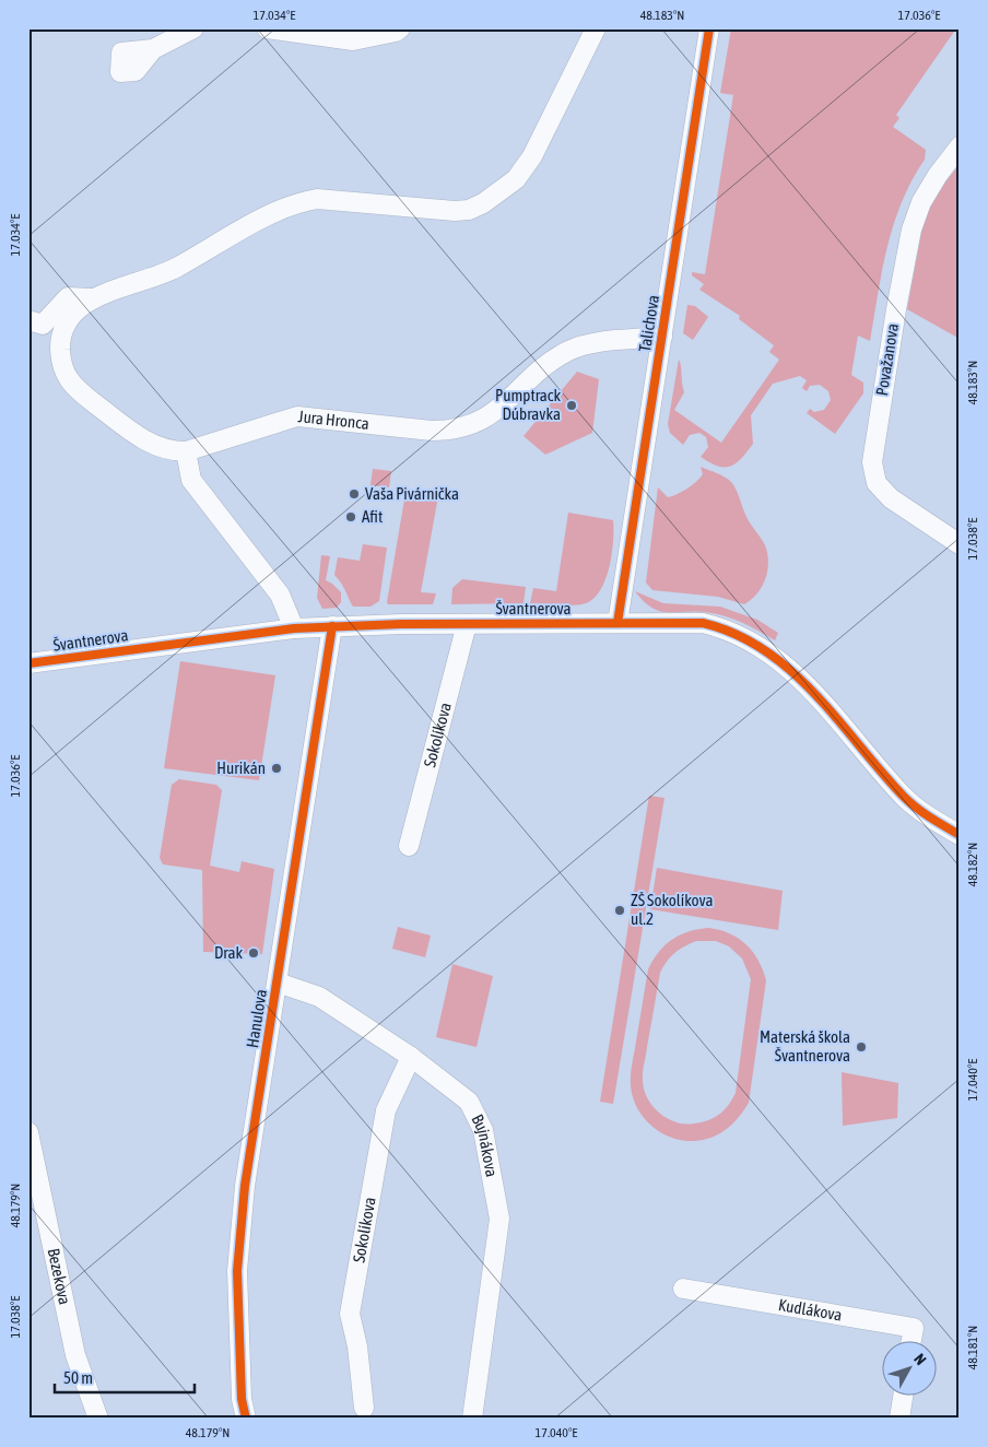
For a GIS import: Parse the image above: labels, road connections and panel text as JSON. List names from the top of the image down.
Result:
{
  "streets": {
    "street": [
      "Talichova",
      "Považanova",
      "Jura Hronca",
      "Švantnerova",
      "Sokolíkova",
      "Hanulova",
      "Bujnákova",
      "Bezekova",
      "Kudlákova"
    ]
  },
  "crossings": [
    ["Talichova", "Jura Hronca"],
    ["Talichova", "Švantnerova"],
    ["Švantnerova", "Sokolíkova"],
    ["Švantnerova", "Hanulova"],
    ["Sokolíkova", "Bujnákova"],
    ["Hanulova", "Bujnákova"]
  ],
  "places": [
    "Pumptrack Dúbravka",
    "Vaša Pivárnička",
    "Afit",
    "Hurikán",
    "ZŠ Sokolíkova ul.2",
    "Drak",
    "Materská škola Švantnerova"
  ],
  "scale_bar": "50 m",
  "north": "top right",
  "coordinates": [
    "17.034°E",
    "48.183°N",
    "17.036°E",
    "17.038°E",
    "48.182°N",
    "17.040°E",
    "48.179°N",
    "48.181°N"
  ]
}
